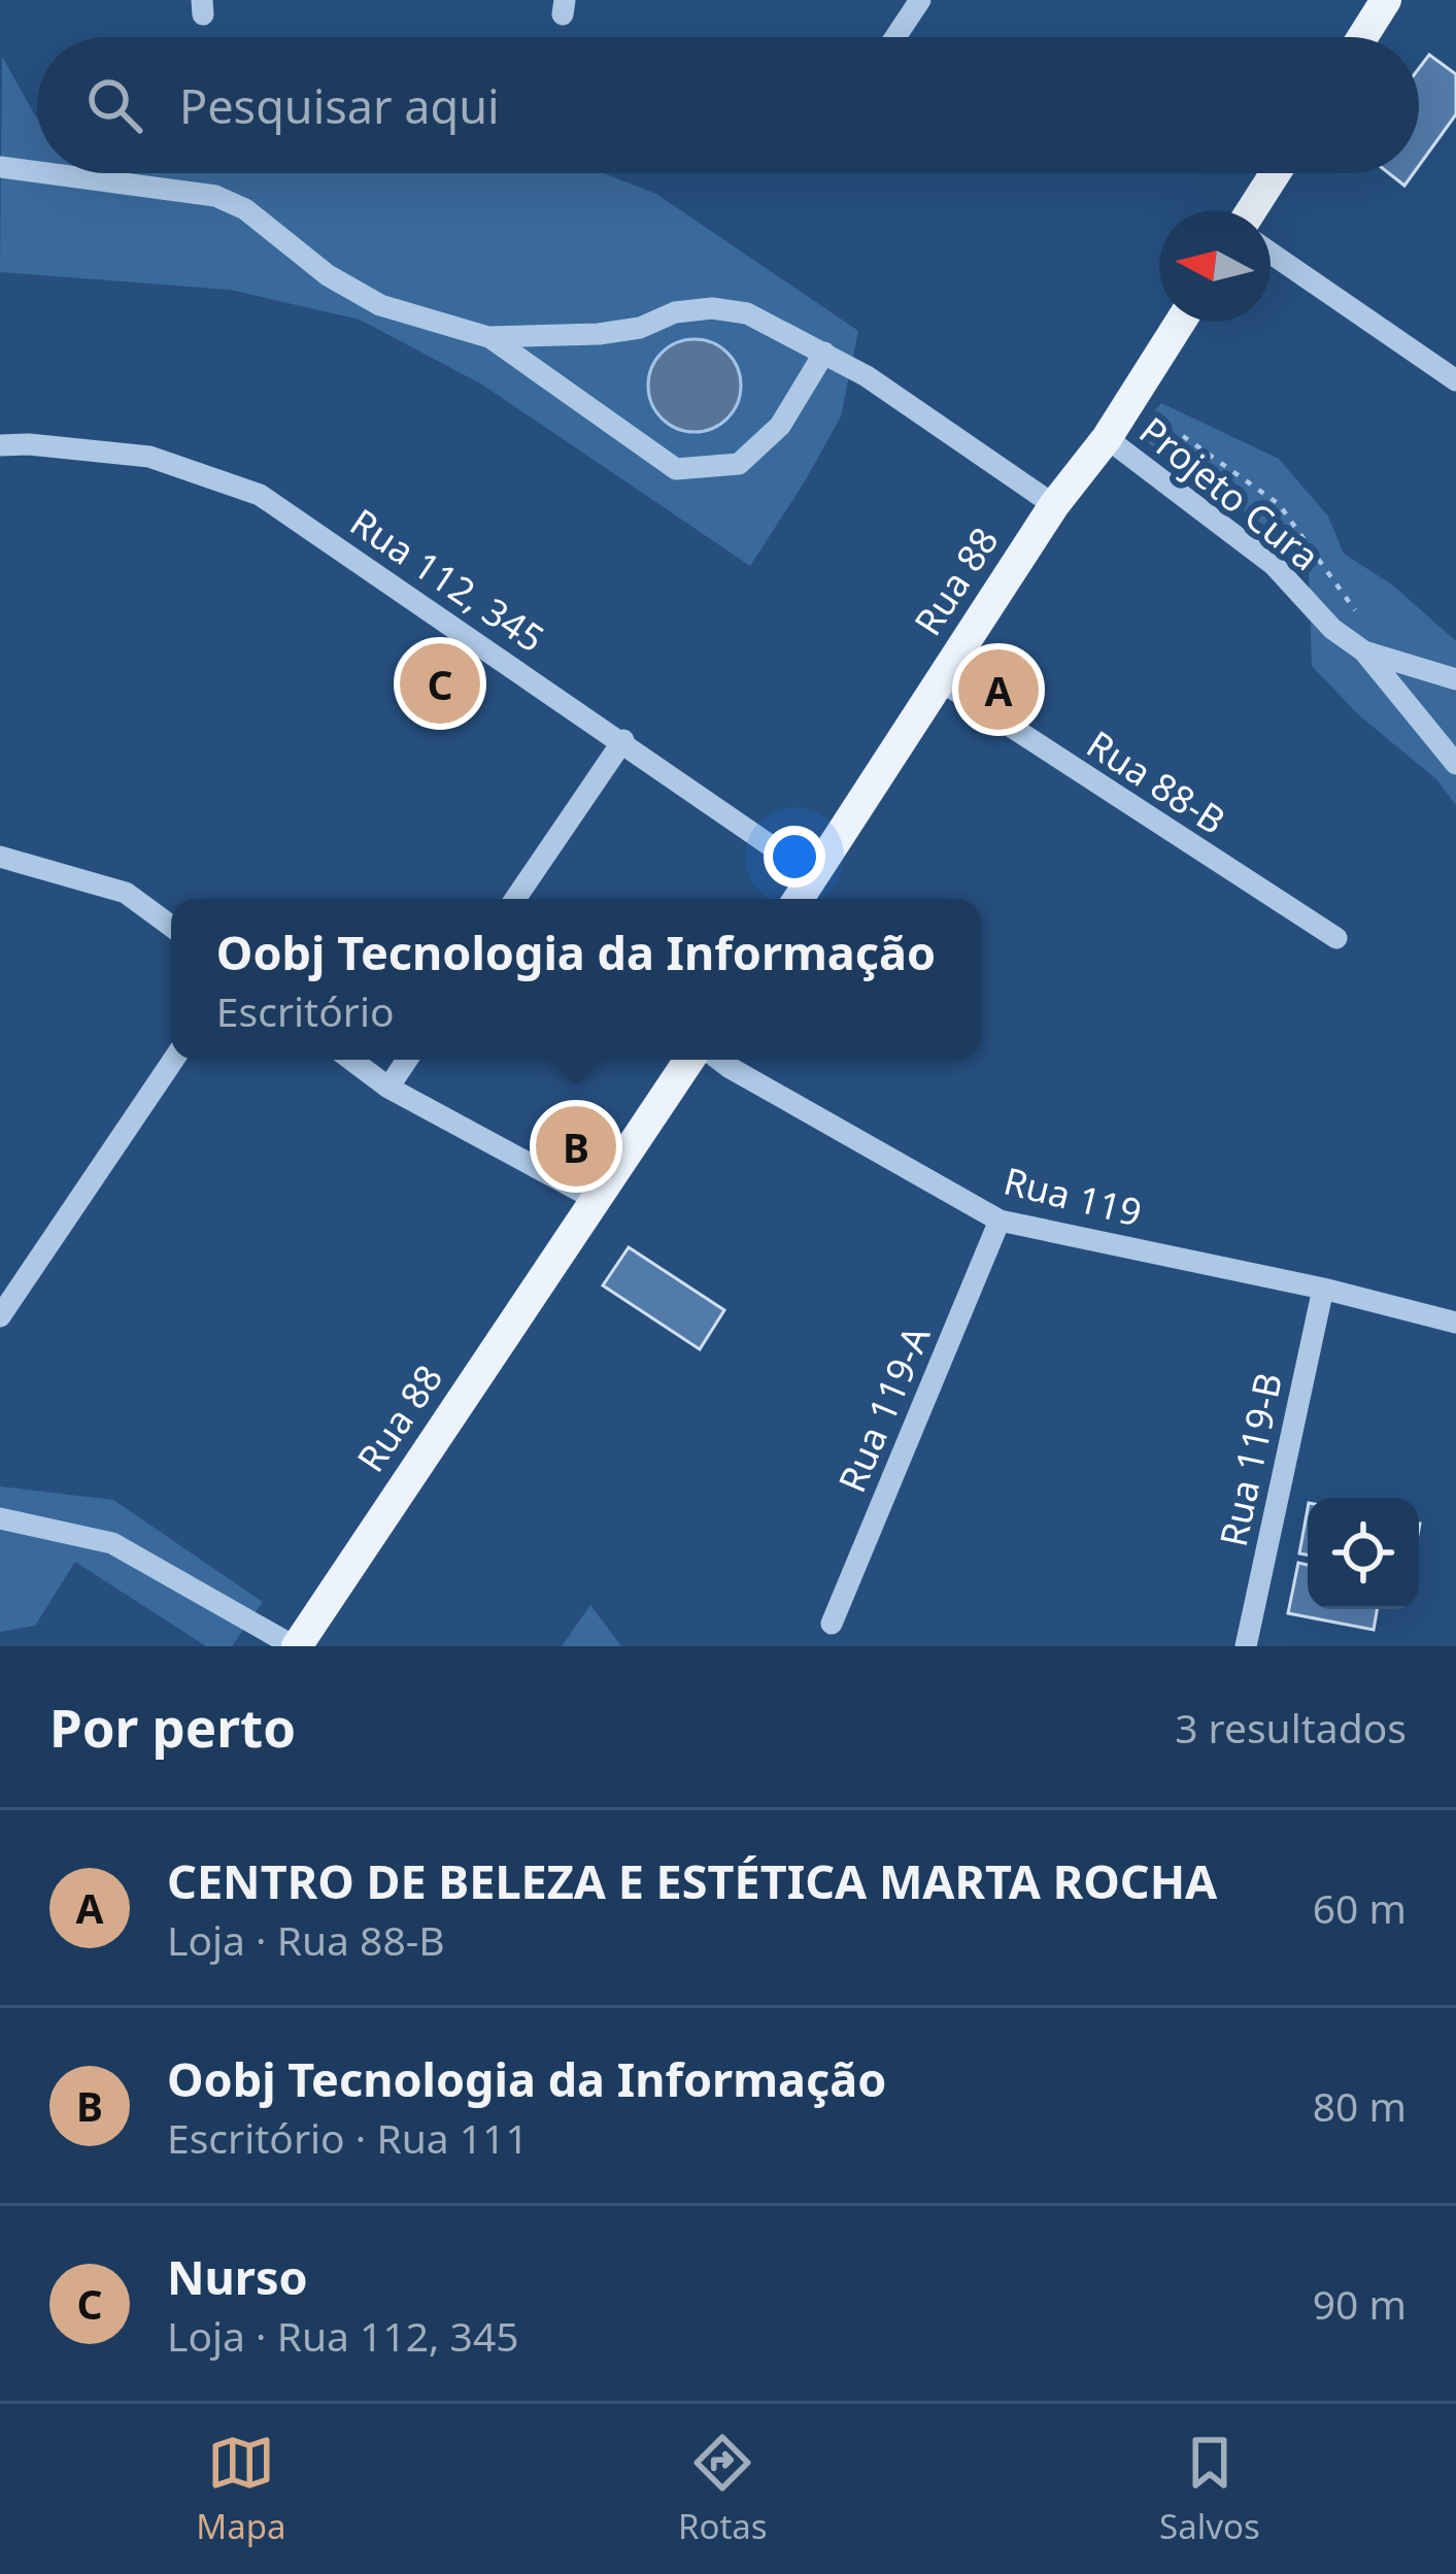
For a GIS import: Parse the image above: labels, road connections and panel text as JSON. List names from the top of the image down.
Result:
{
  "streets": {
    "main road": ["Rua 88"],
    "street": [
      "Projeto Cura",
      "Rua 112, 345",
      "Rua 88-B",
      "Rua 119",
      "Rua 119-A",
      "Rua 119-B"
    ]
  },
  "crossings": [
    ["Projeto Cura", "Rua 88"],
    ["Rua 112, 345", "Rua 88"],
    ["Rua 88", "Rua 88-B"],
    ["Rua 119", "Rua 119-A"],
    ["Rua 119", "Rua 119-B"]
  ],
  "north": "left",
  "page": {
    "search": "Pesquisar aqui",
    "pins": ["C", "A", "B"],
    "popup": ["Oobj Tecnologia da Informação", "Escritório"],
    "heading": ["Por perto", "3 resultados"],
    "list": [
      {
        "mark": "A",
        "name": "CENTRO DE BELEZA E ESTÉTICA MARTA ROCHA",
        "note": "Loja · Rua 88-B",
        "value": "60 m"
      },
      {
        "mark": "B",
        "name": "Oobj Tecnologia da Informação",
        "note": "Escritório · Rua 111",
        "value": "80 m"
      },
      {
        "mark": "C",
        "name": "Nurso",
        "note": "Loja · Rua 112, 345",
        "value": "90 m"
      }
    ],
    "nav": ["Mapa", "Rotas", "Salvos"]
  }
}
